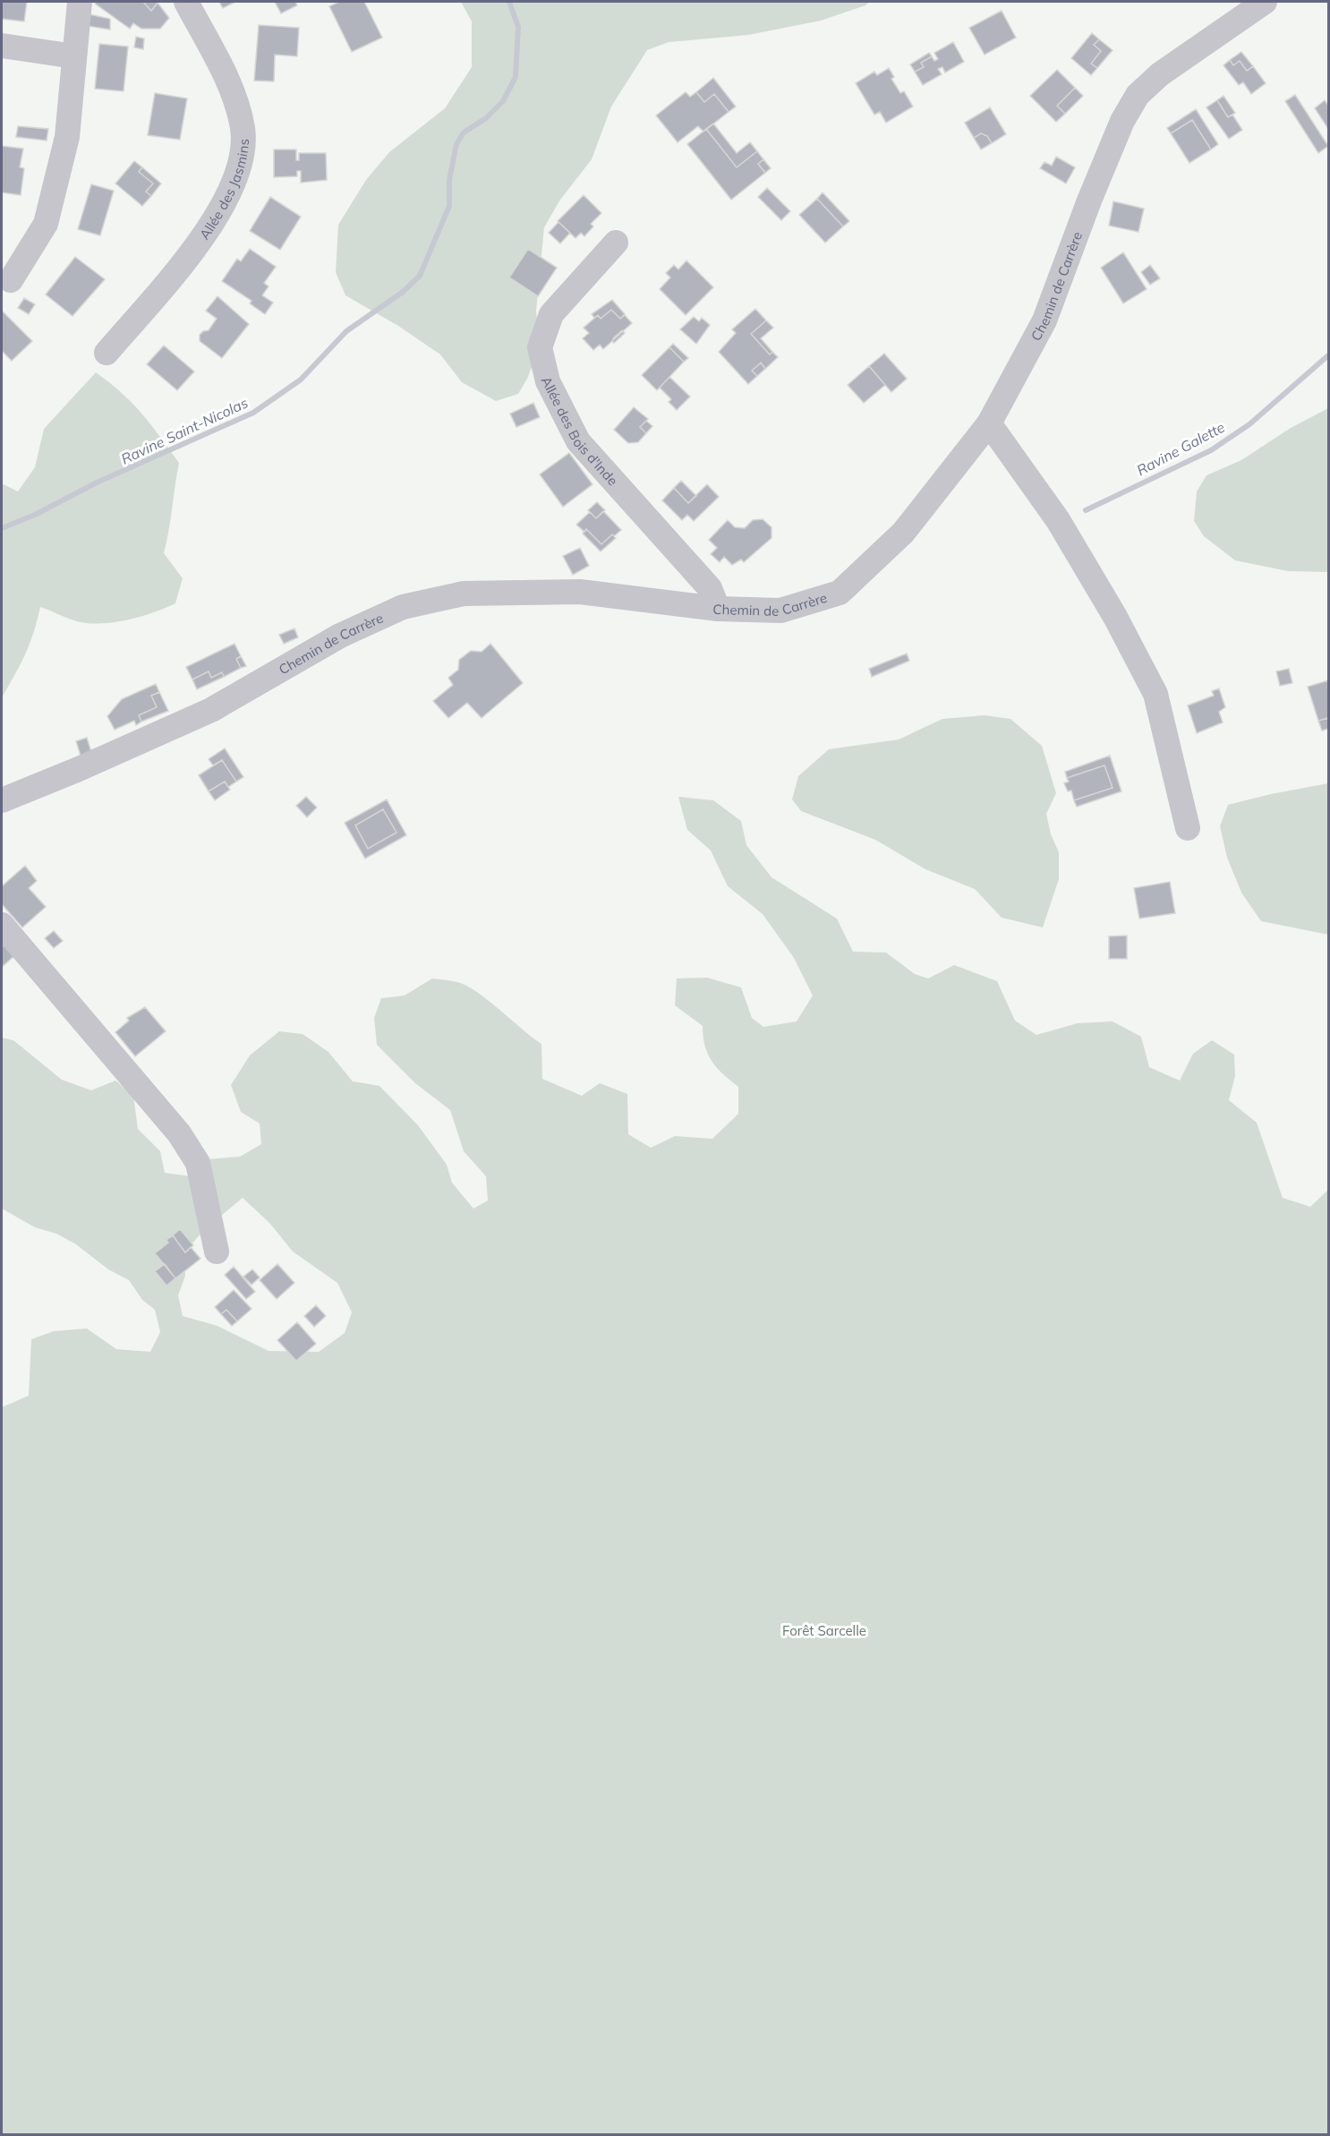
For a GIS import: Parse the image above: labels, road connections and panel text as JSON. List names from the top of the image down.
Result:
{
  "streets": {
    "street": ["Allée des Jasmins", "Chemin de Carrère", "Allée des Bois d'Inde"]
  },
  "crossings": [
    ["Chemin de Carrère", "Allée des Bois d'Inde"]
  ],
  "water": ["Ravine Saint-Nicolas", "Ravine Galette"],
  "parks": ["Forêt Sarcelle"]
}
